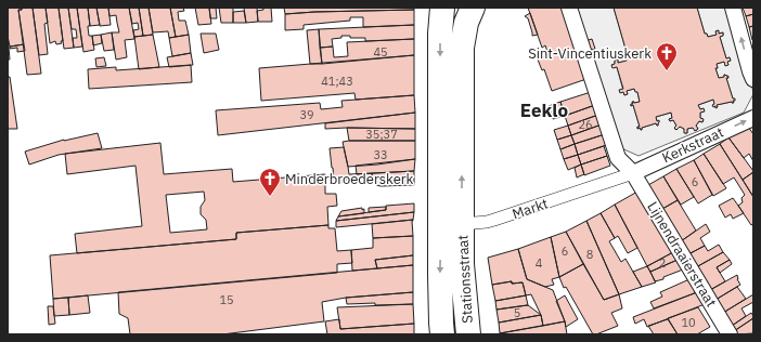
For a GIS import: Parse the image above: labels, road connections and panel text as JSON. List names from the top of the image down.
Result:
{
  "streets": {
    "main road": ["Stationsstraat"],
    "street": ["Kerkstraat", "Markt", "Lijnendraaierstraat"]
  },
  "crossings": [
    ["Kerkstraat", "Markt"],
    ["Kerkstraat", "Lijnendraaierstraat"],
    ["Markt", "Lijnendraaierstraat"],
    ["Markt", "Stationsstraat"]
  ],
  "one_way": ["Kerkstraat"],
  "districts": ["Eeklo"],
  "places": {
    "church": ["Sint-Vincentiuskerk", "Minderbroederskerk"]
  },
  "house_numbers": [
    "45",
    "41;43",
    "39",
    "26",
    "35;37",
    "33",
    "6",
    "6",
    "8",
    "4",
    "2",
    "15",
    "5",
    "10"
  ]
}
